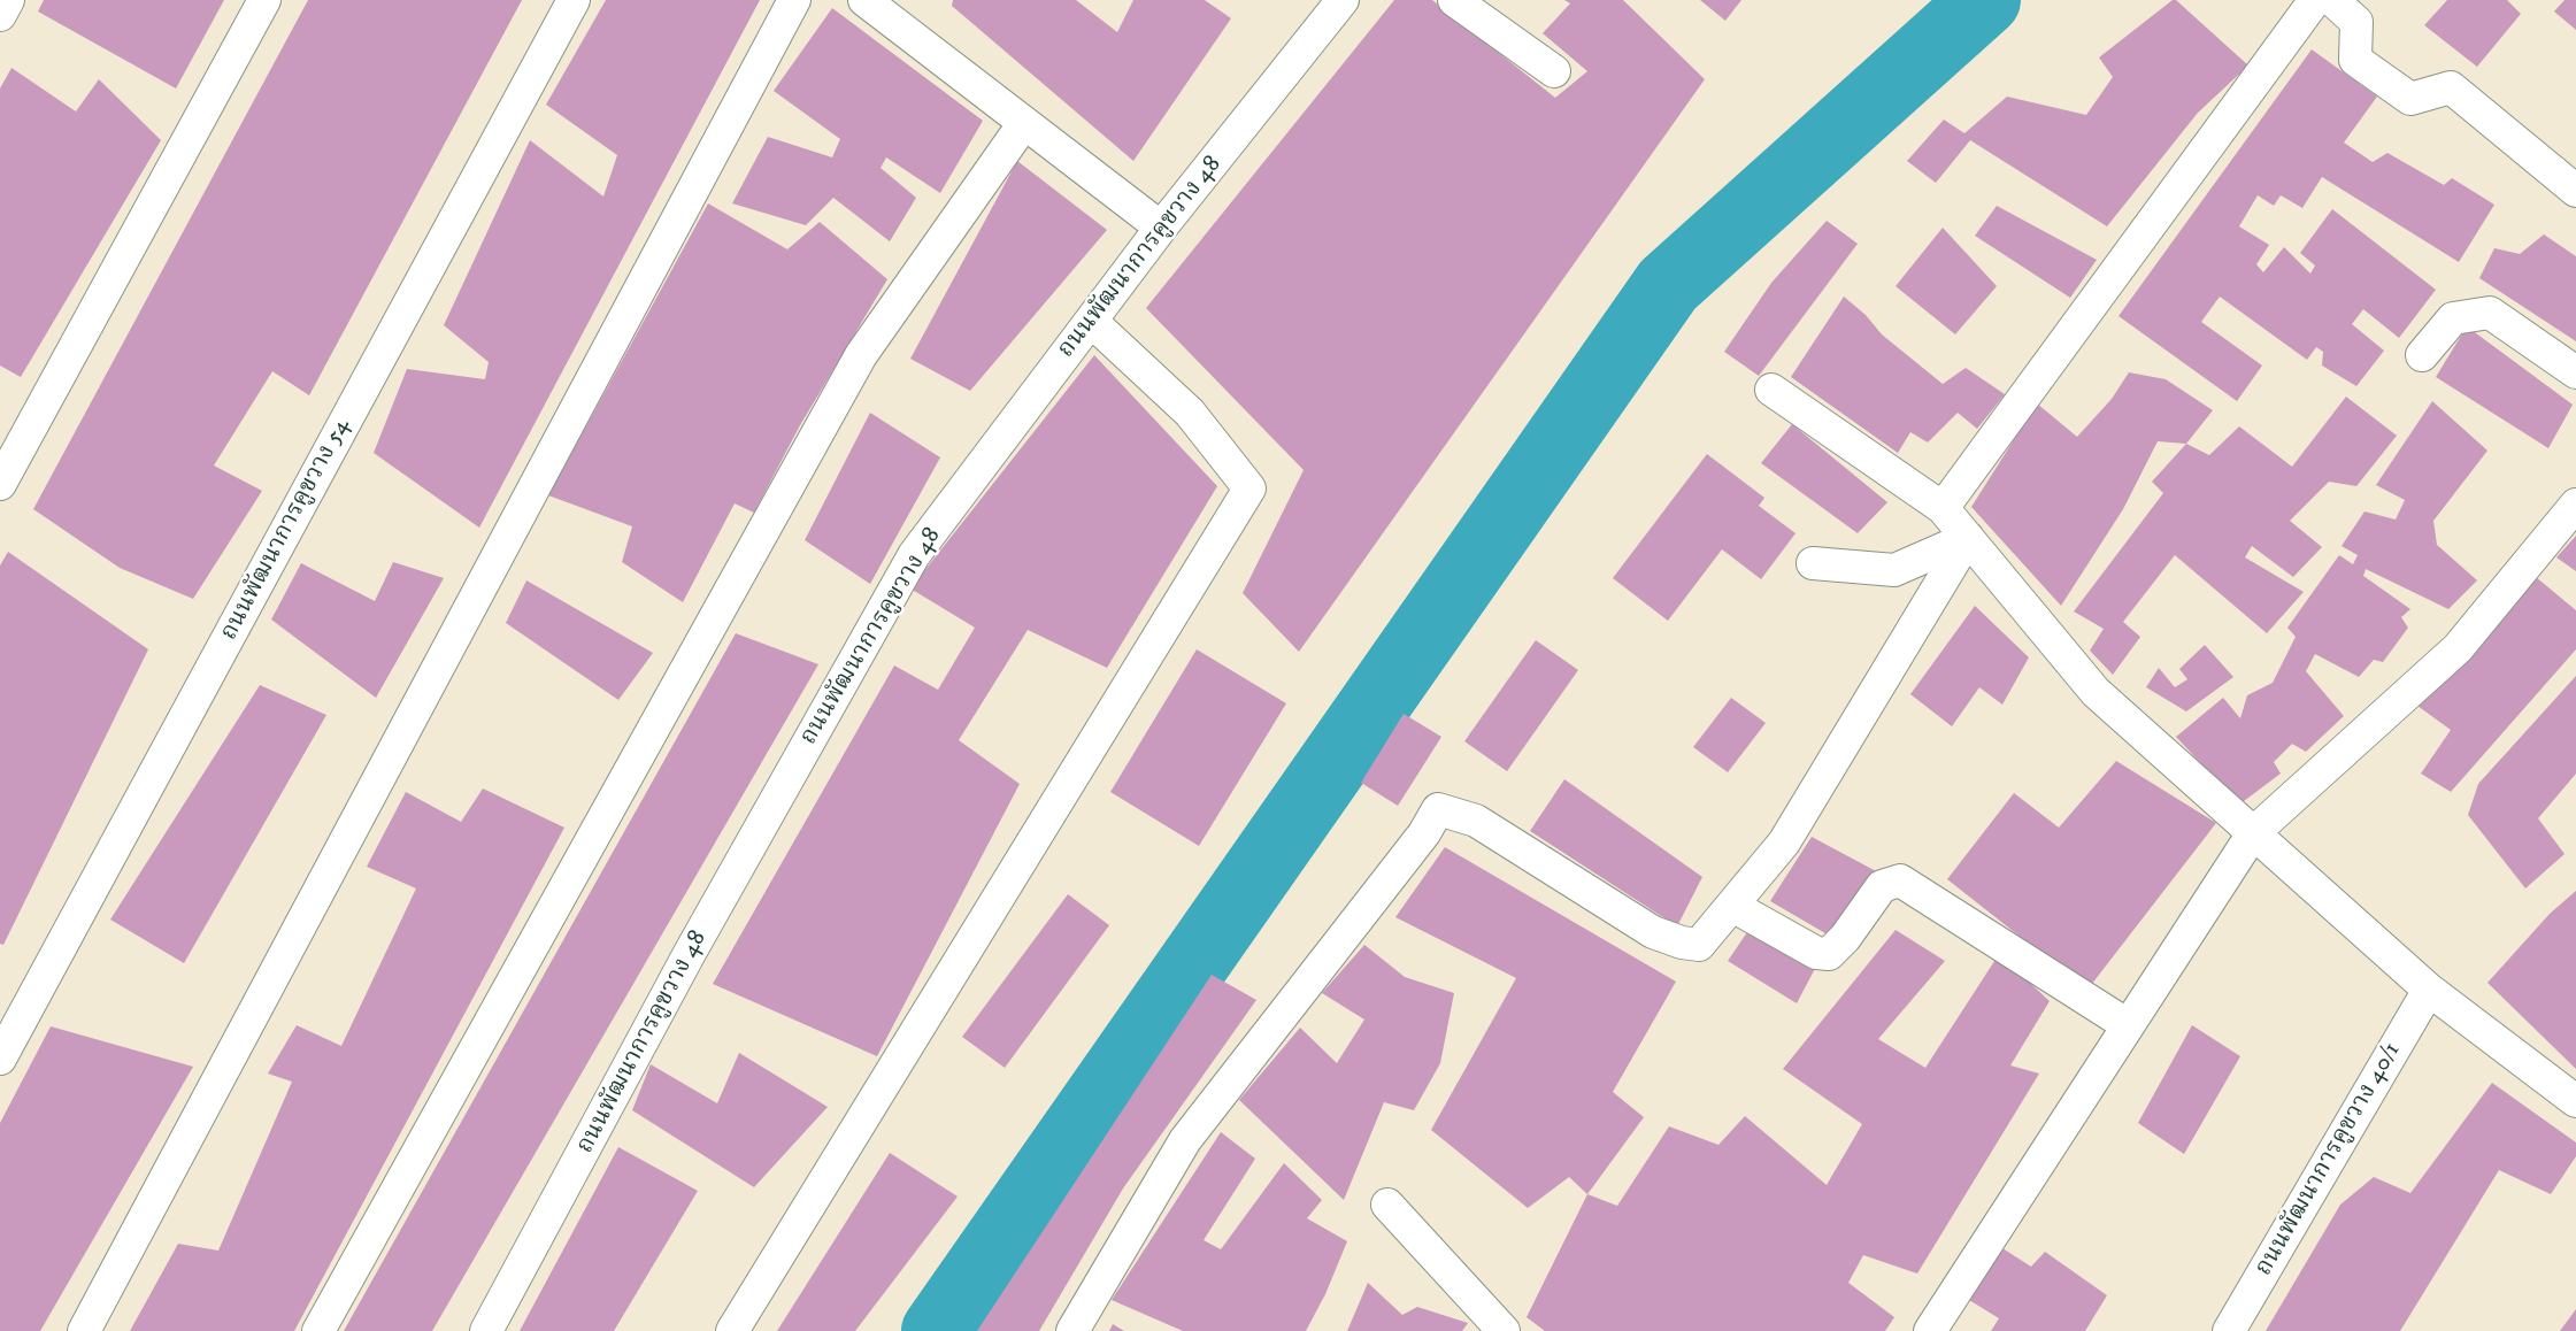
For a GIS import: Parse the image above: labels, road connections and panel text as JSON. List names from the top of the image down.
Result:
{
  "streets": {
    "street": ["ถนนพัฒนาการคูขวาง 48", "ถนนพัฒนาการคูขวาง 54", "ถนนพัฒนาการคูขวาง 40/1"]
  }
}
